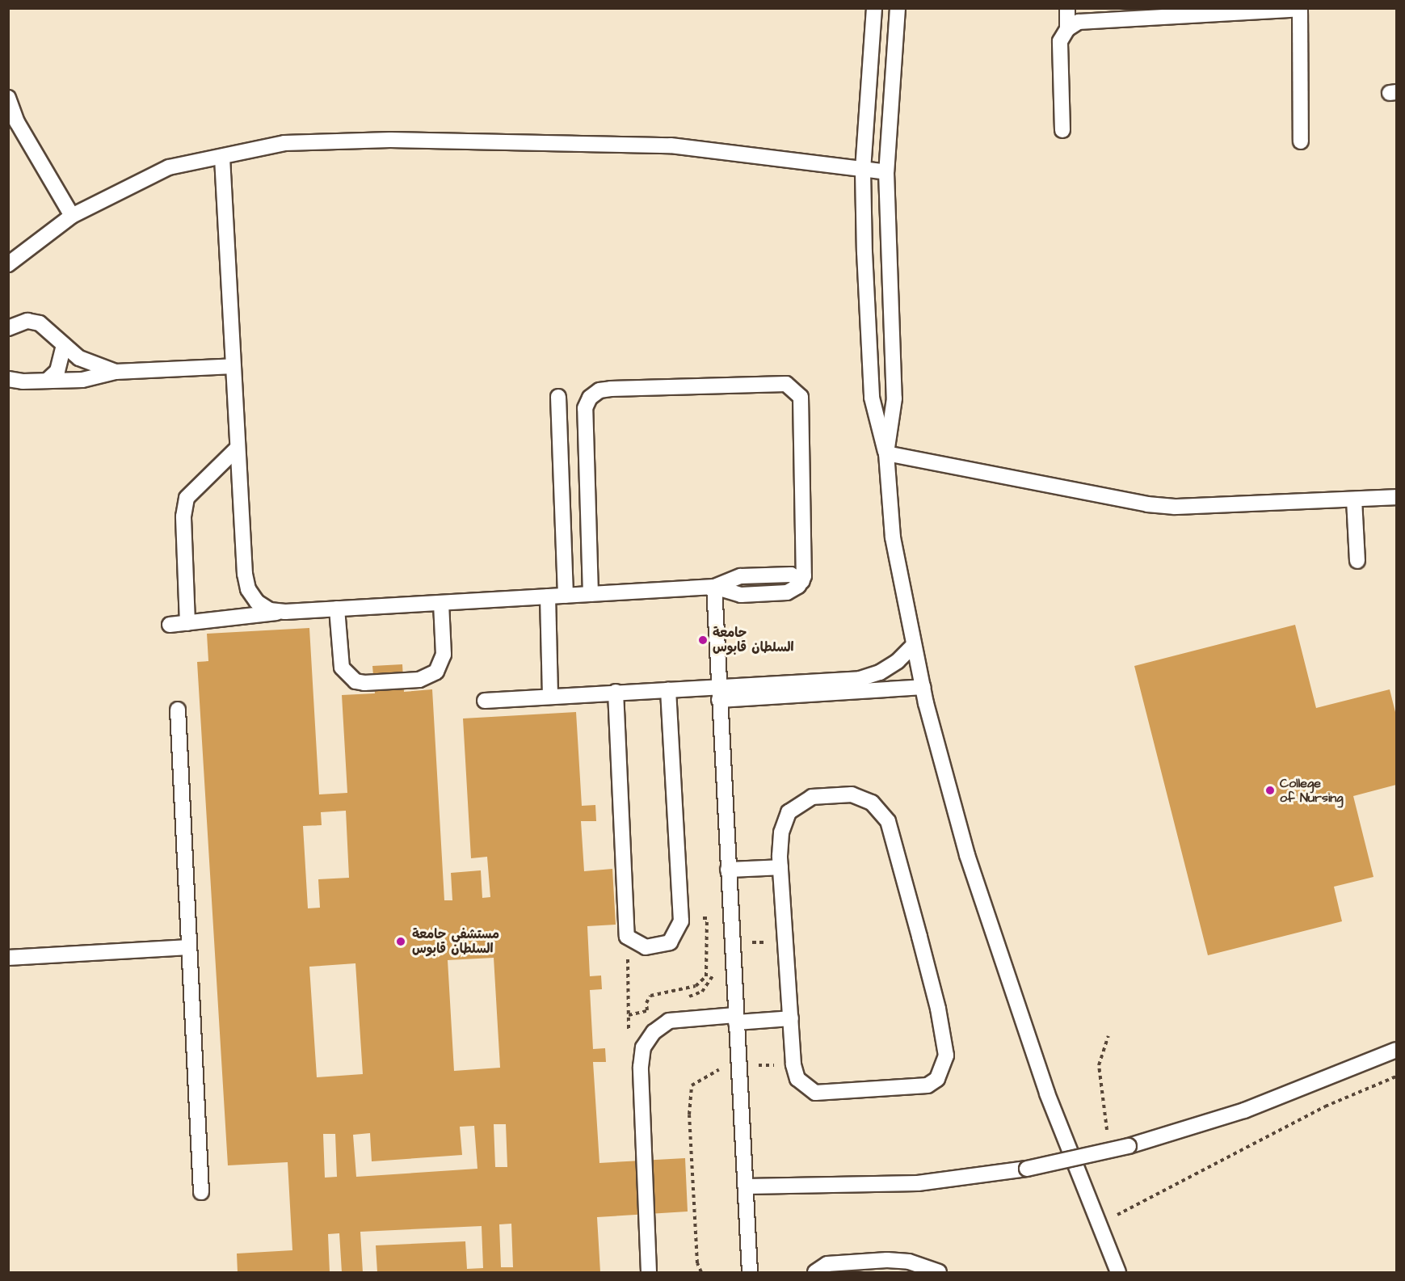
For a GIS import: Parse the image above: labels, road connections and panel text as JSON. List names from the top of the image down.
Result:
{
  "places": ["جامعة السلطان قابوس", "College of Nursing", "مستشفى جامعة السلطان قابوس"]
}
